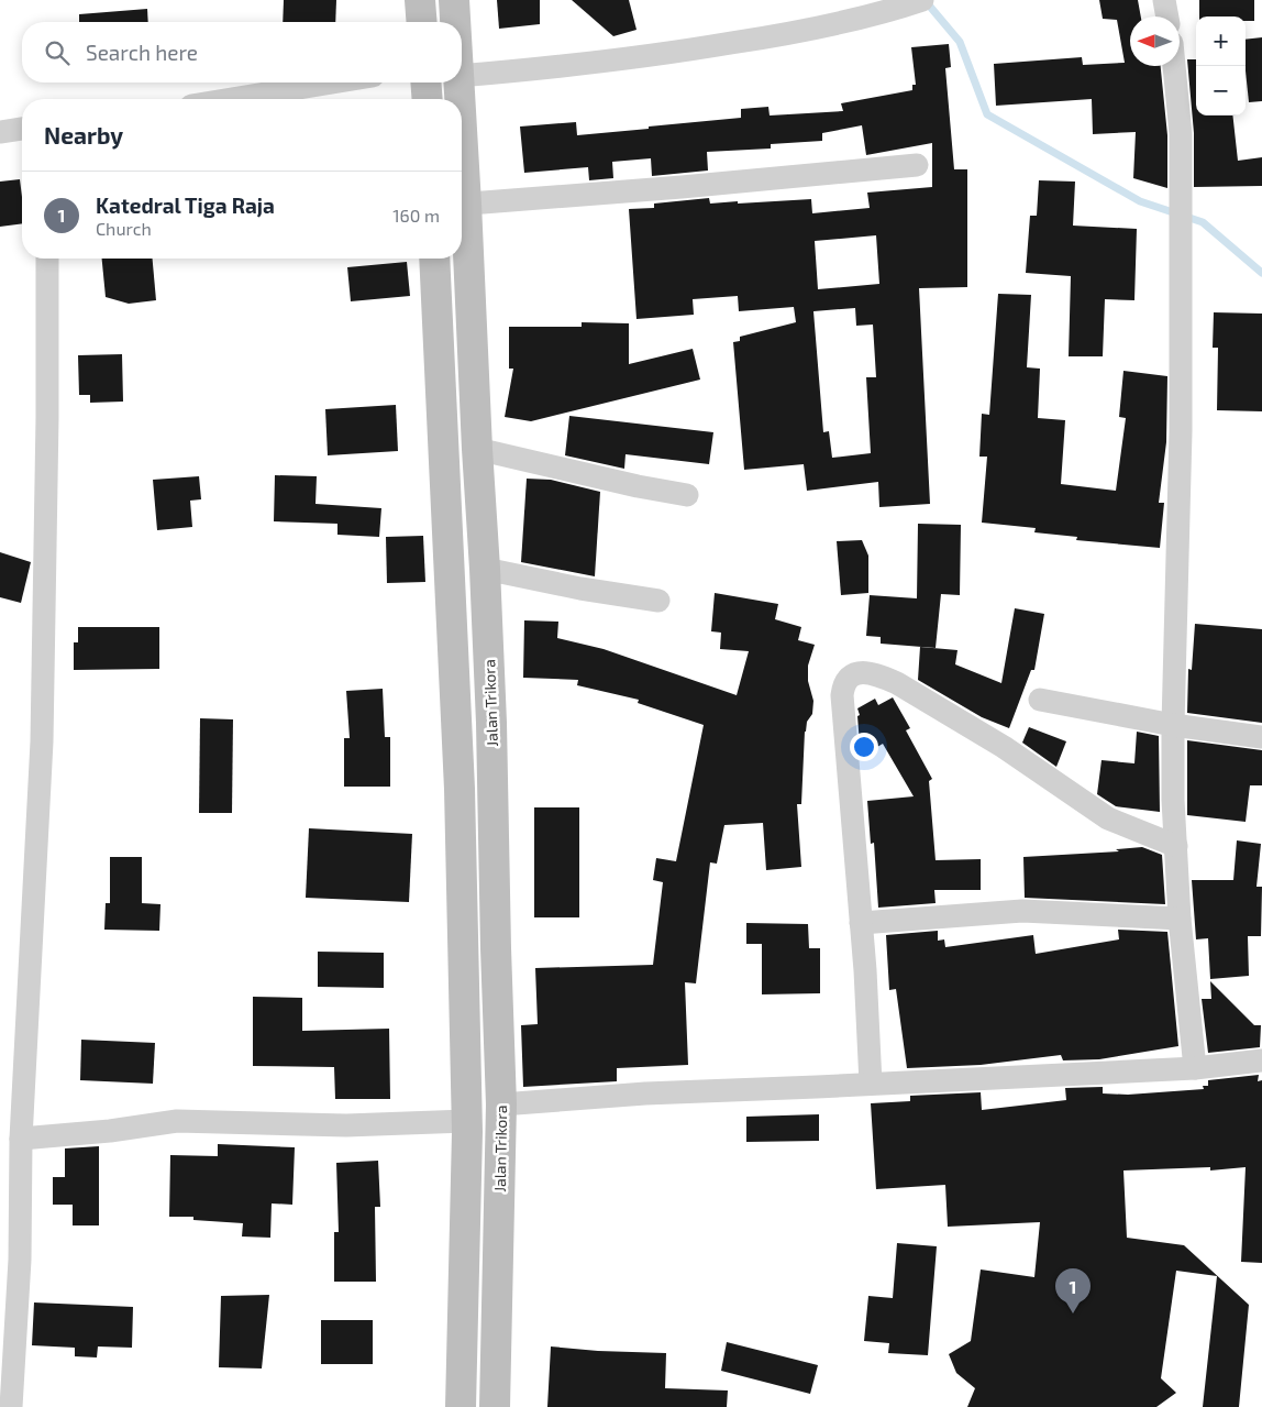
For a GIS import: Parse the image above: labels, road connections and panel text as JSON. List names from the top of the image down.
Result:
{
  "streets": {
    "main road": ["Jalan Trikora"]
  },
  "north": "left",
  "page": {
    "map_buttons": ["+", "−"],
    "search": "Search here",
    "heading": "Nearby",
    "list": [
      {
        "mark": "1",
        "name": "Katedral Tiga Raja",
        "note": "Church",
        "value": "160 m"
      }
    ],
    "pins": "1"
  }
}
